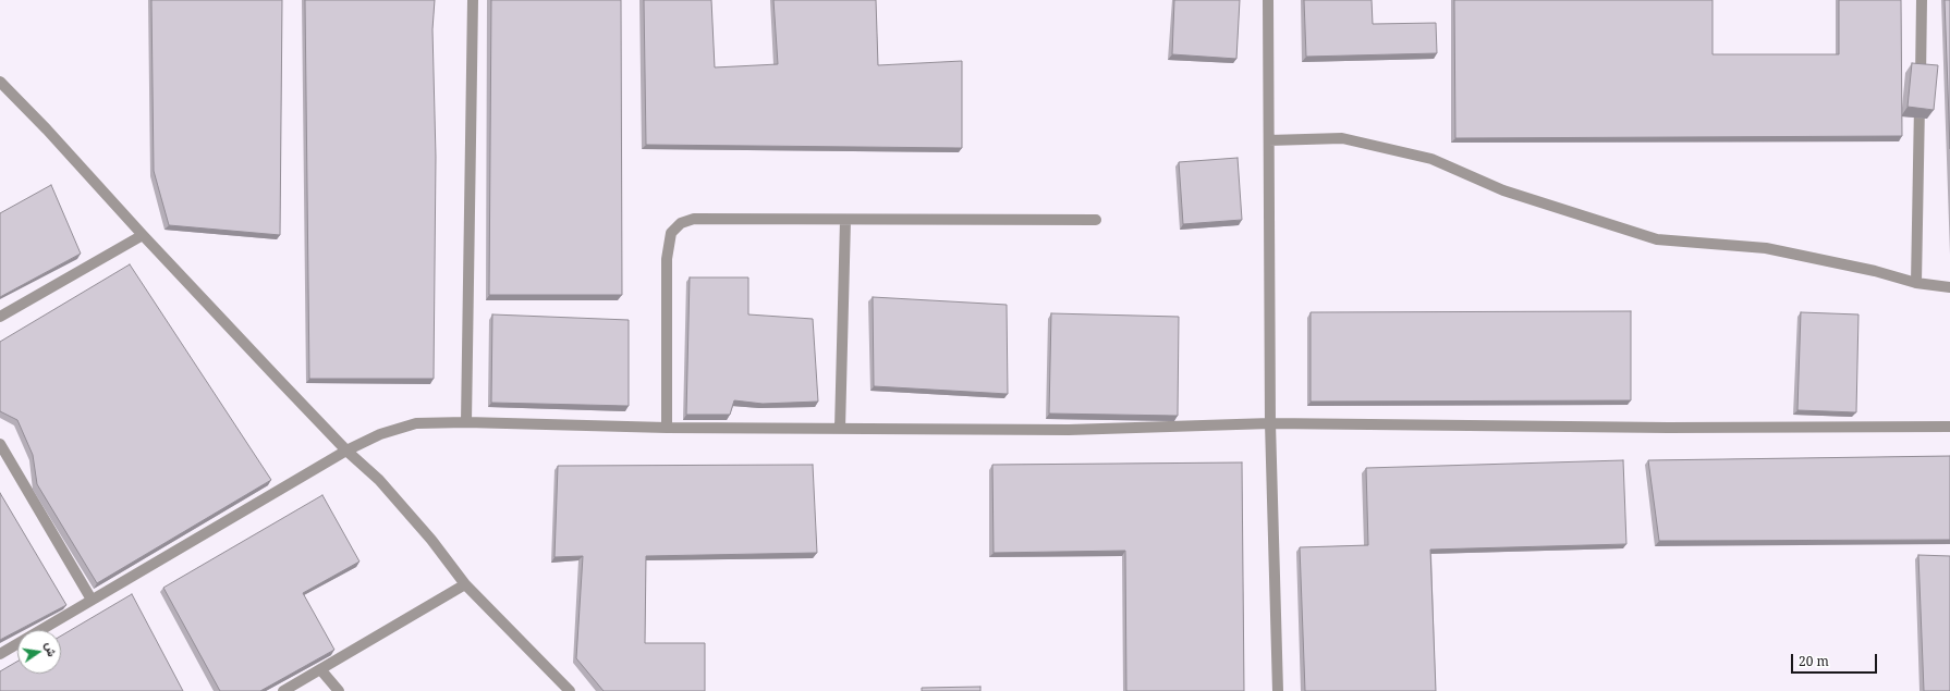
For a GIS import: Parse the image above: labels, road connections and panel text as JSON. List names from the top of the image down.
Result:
{
  "scale_bar": "20 m",
  "north": "right"
}
